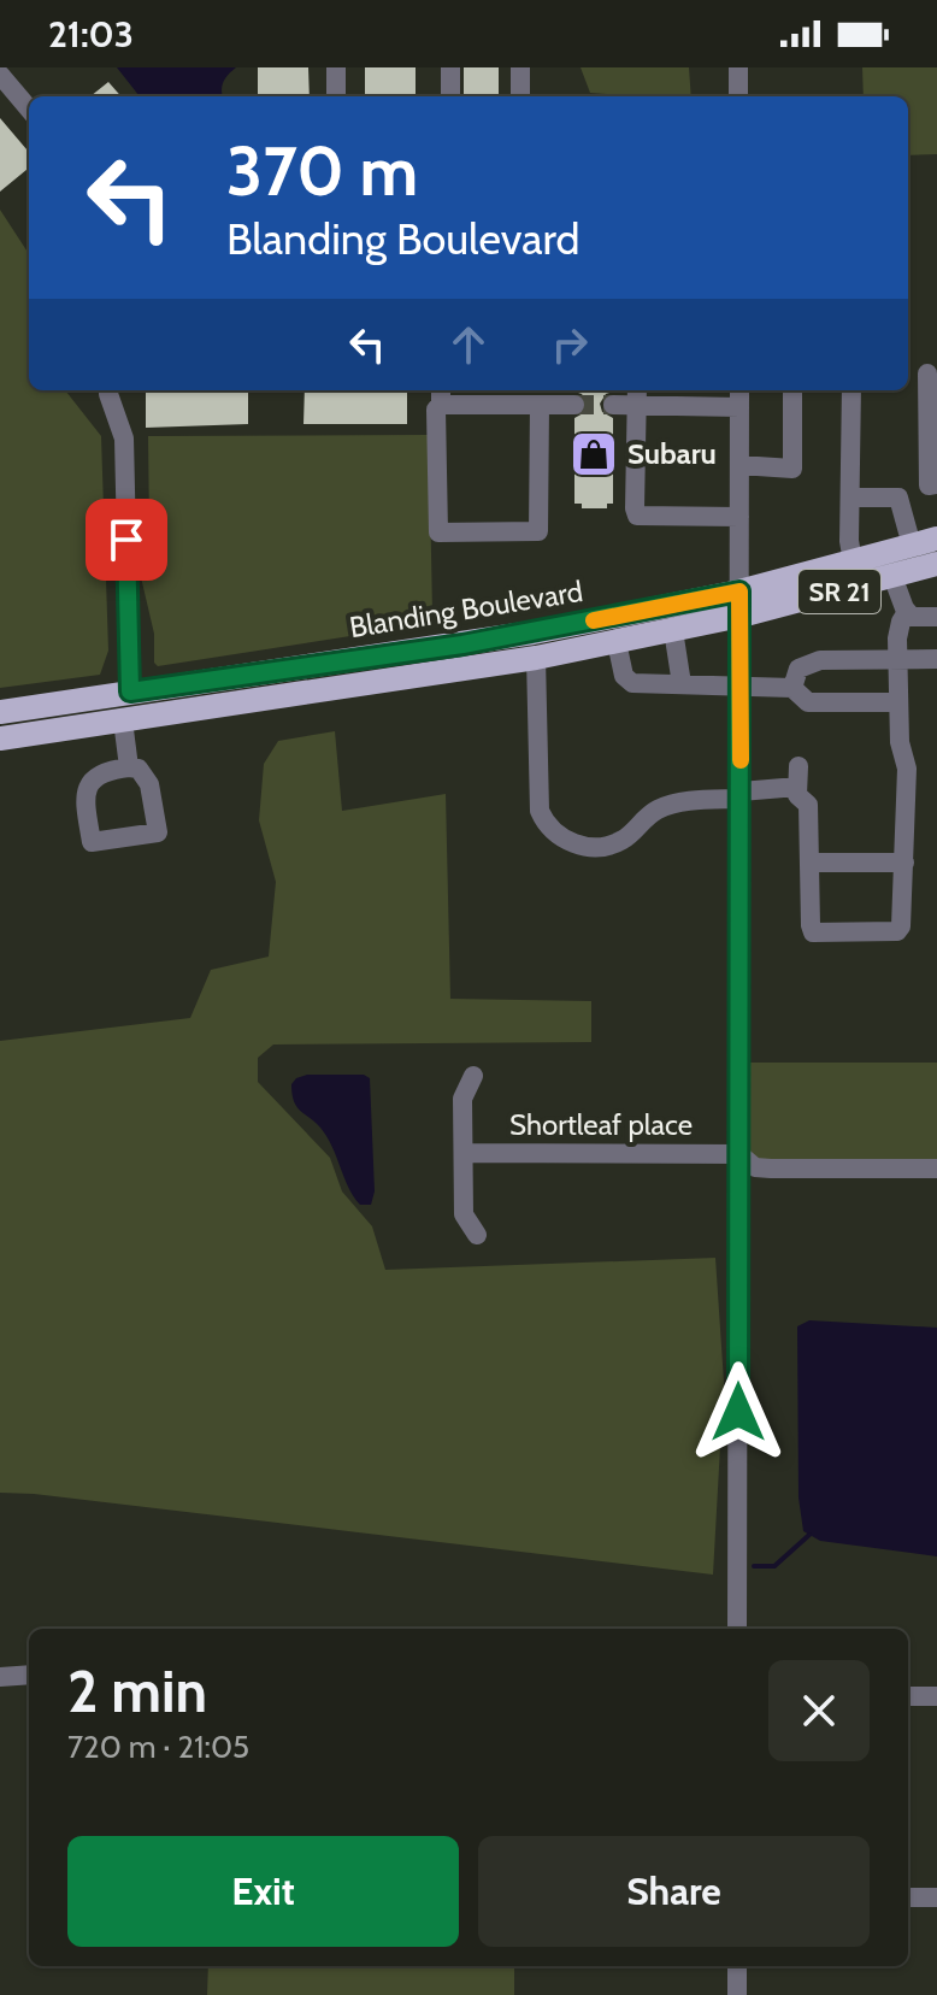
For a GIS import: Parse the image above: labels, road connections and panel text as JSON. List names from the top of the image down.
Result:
{
  "streets": {
    "main road": ["SR 21", "Blanding Boulevard"],
    "street": ["Shortleaf place"]
  },
  "places": {
    "shop": ["Subaru"]
  },
  "page": {
    "status": "21:03",
    "turn": ["370 m", "Blanding Boulevard"],
    "heading": ["2 min", "720 m · 21:05"],
    "buttons": ["Exit", "Share"]
  }
}
